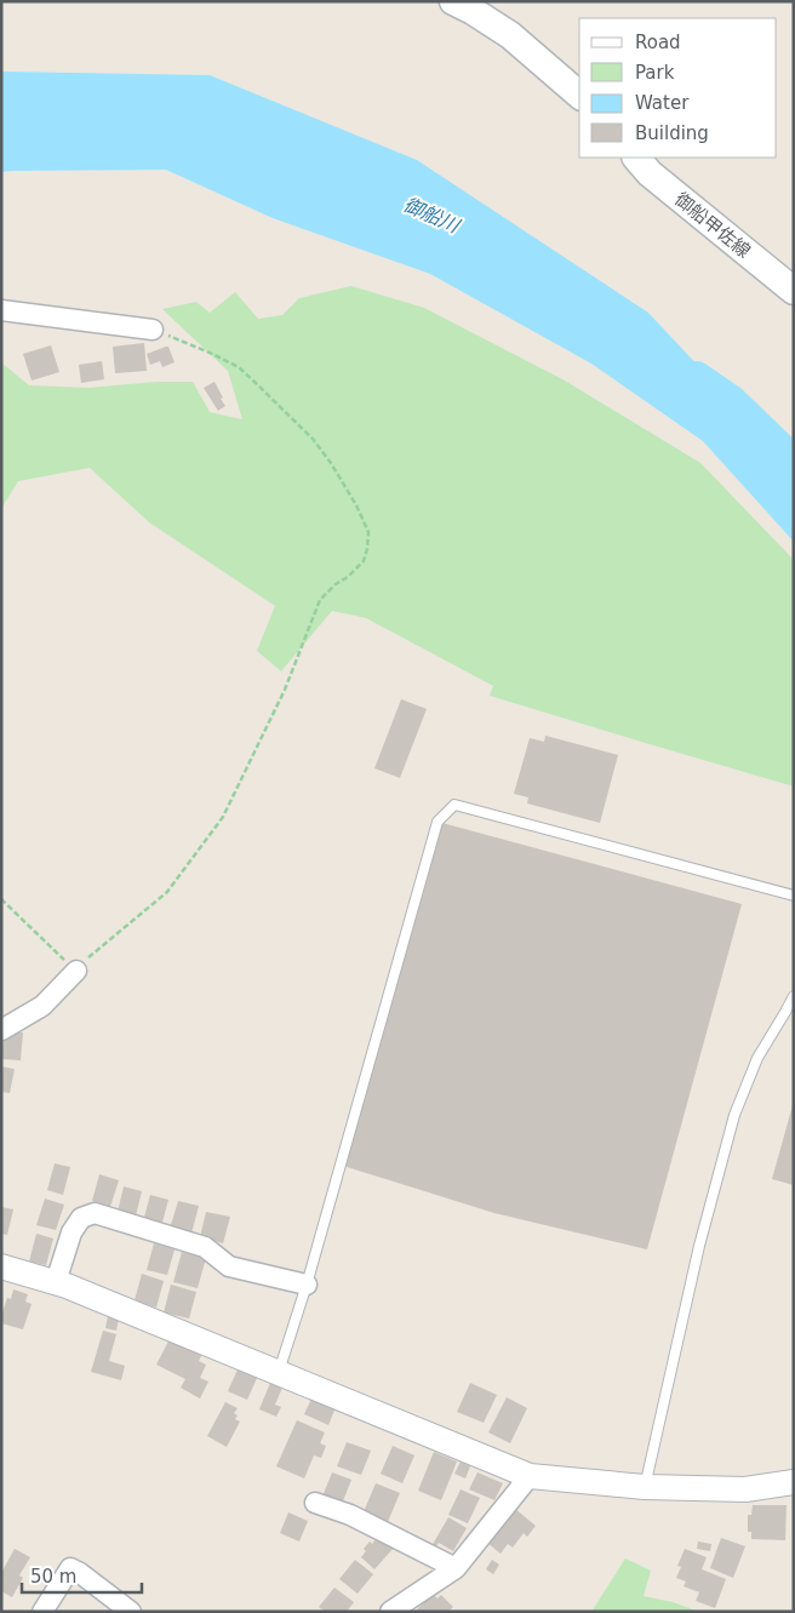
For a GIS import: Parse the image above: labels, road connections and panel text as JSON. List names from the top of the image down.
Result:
{
  "streets": {
    "main road": ["御船甲佐線"]
  },
  "water": ["御船川"],
  "legend": [
    "Road",
    "Park",
    "Water",
    "Building"
  ],
  "scale_bar": "50 m"
}
